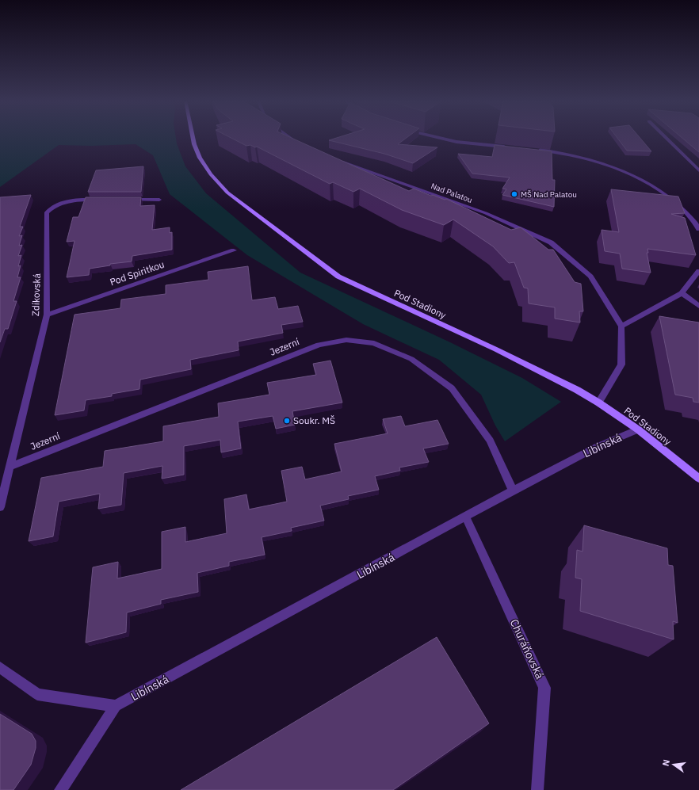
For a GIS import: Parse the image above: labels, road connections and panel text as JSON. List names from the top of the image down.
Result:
{
  "streets": {
    "main road": ["Pod Stadiony"],
    "street": [
      "Nad Palatou",
      "Pod Spiritkou",
      "Zdíkovská",
      "Jezerní",
      "Libínská",
      "Churáňovská"
    ]
  },
  "crossings": [
    ["Pod Spiritkou", "Zdíkovská"],
    ["Zdíkovská", "Jezerní"],
    ["Pod Stadiony", "Libínská"],
    ["Jezerní", "Libínská"],
    ["Libínská", "Churáňovská"]
  ],
  "places": ["MŠ Nad Palatou", "Soukr. MŠ"],
  "north": "left"
}
